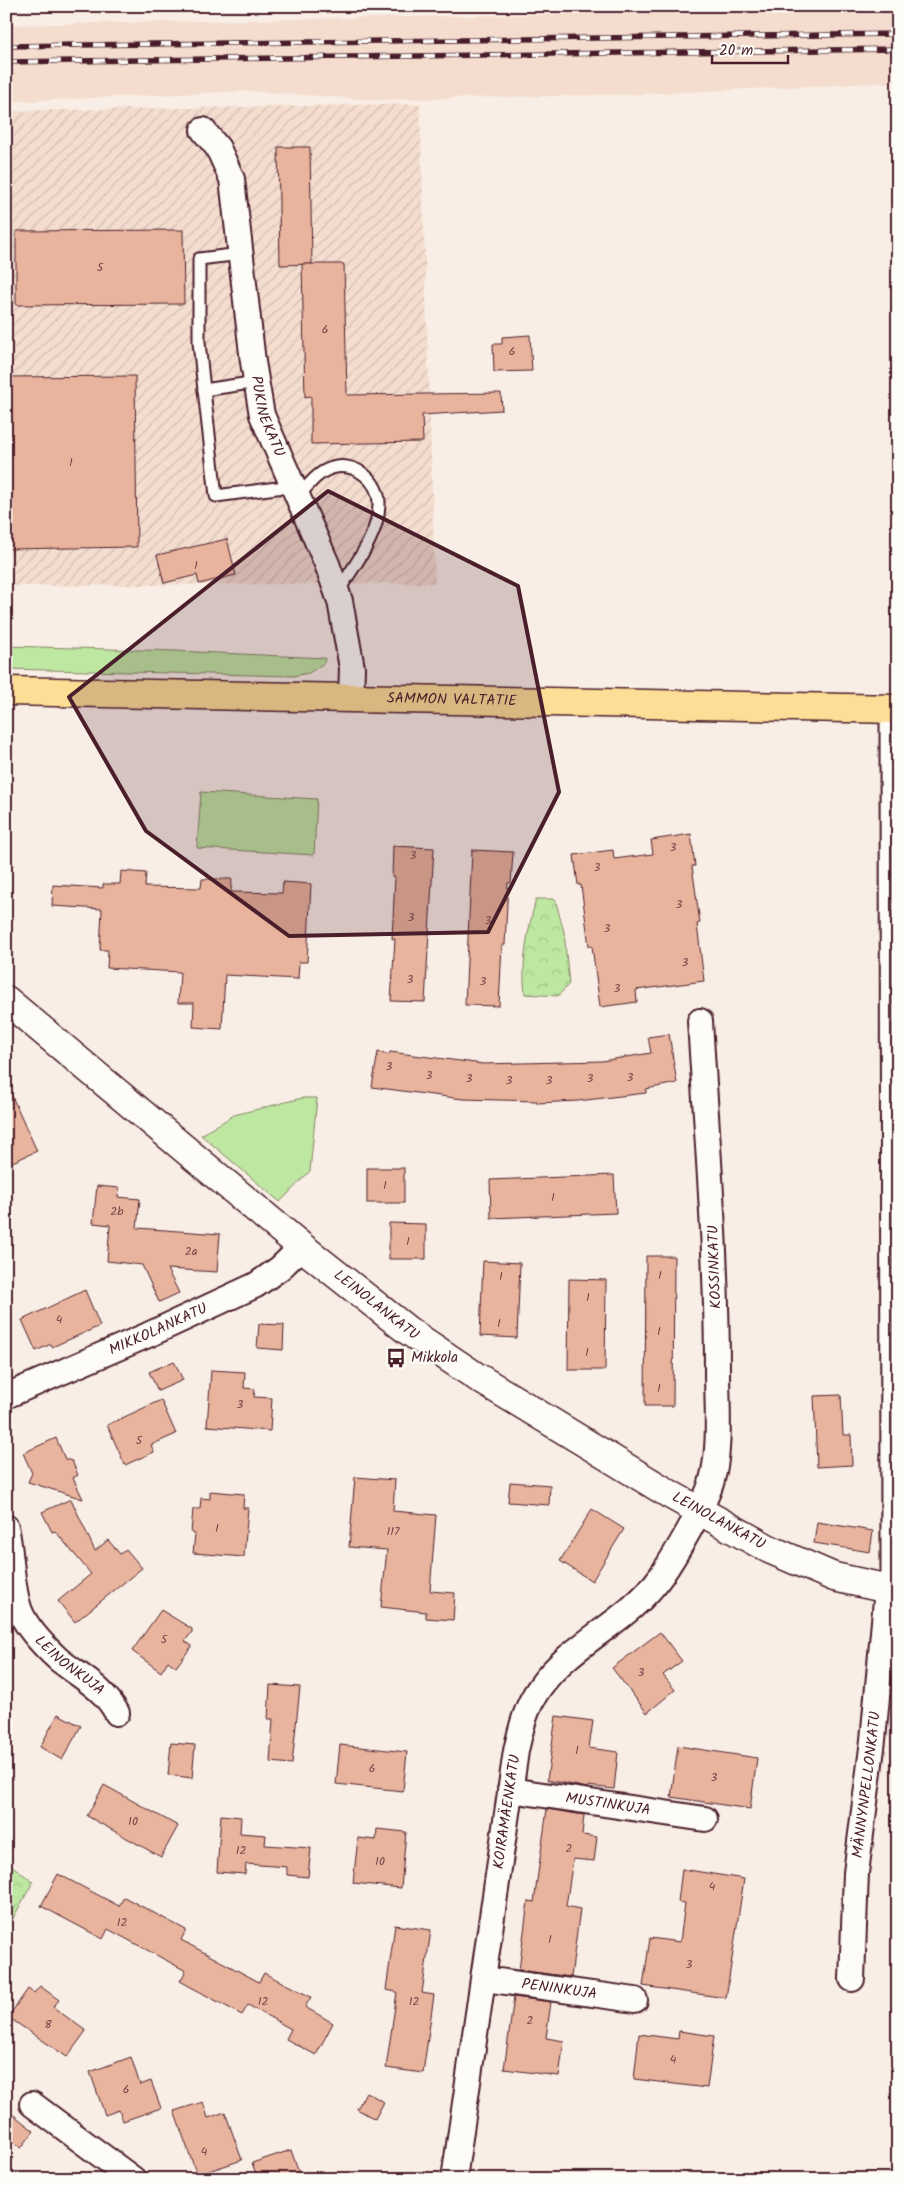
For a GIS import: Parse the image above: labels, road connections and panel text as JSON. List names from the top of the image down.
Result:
{
  "streets": {
    "main road": ["SAMMON VALTATIE"],
    "street": [
      "PUKINEKATU",
      "KOSSINKATU",
      "LEINOLANKATU",
      "MIKKOLANKATU",
      "LEINONKUJA",
      "MÄNNYNPELLONKATU",
      "MUSTINKUJA",
      "KOIRAMÄENKATU",
      "PENINKUJA"
    ]
  },
  "crossings": [
    ["PUKINEKATU", "SAMMON VALTATIE"],
    ["KOSSINKATU", "LEINOLANKATU"],
    ["KOSSINKATU", "KOIRAMÄENKATU"],
    ["LEINOLANKATU", "MIKKOLANKATU"],
    ["LEINOLANKATU", "MÄNNYNPELLONKATU"],
    ["LEINOLANKATU", "KOIRAMÄENKATU"],
    ["MUSTINKUJA", "KOIRAMÄENKATU"],
    ["KOIRAMÄENKATU", "PENINKUJA"]
  ],
  "places": {
    "bus stop": ["Mikkola"]
  },
  "house_numbers": [
    "5",
    "6",
    "6",
    "1",
    "1",
    "3",
    "3",
    "3",
    "3",
    "3",
    "3",
    "3",
    "3",
    "3",
    "3",
    "3",
    "3",
    "3",
    "3",
    "3",
    "3",
    "3",
    "3",
    "1",
    "1",
    "2b",
    "1",
    "2a",
    "1",
    "1",
    "1",
    "4",
    "1",
    "1",
    "1",
    "1",
    "3",
    "5",
    "1",
    "117",
    "5",
    "3",
    "1",
    "6",
    "3",
    "10",
    "2",
    "12",
    "10",
    "4",
    "12",
    "1",
    "3",
    "12",
    "12",
    "2",
    "8",
    "4",
    "6",
    "4"
  ],
  "scale_bar": "20 m"
}
